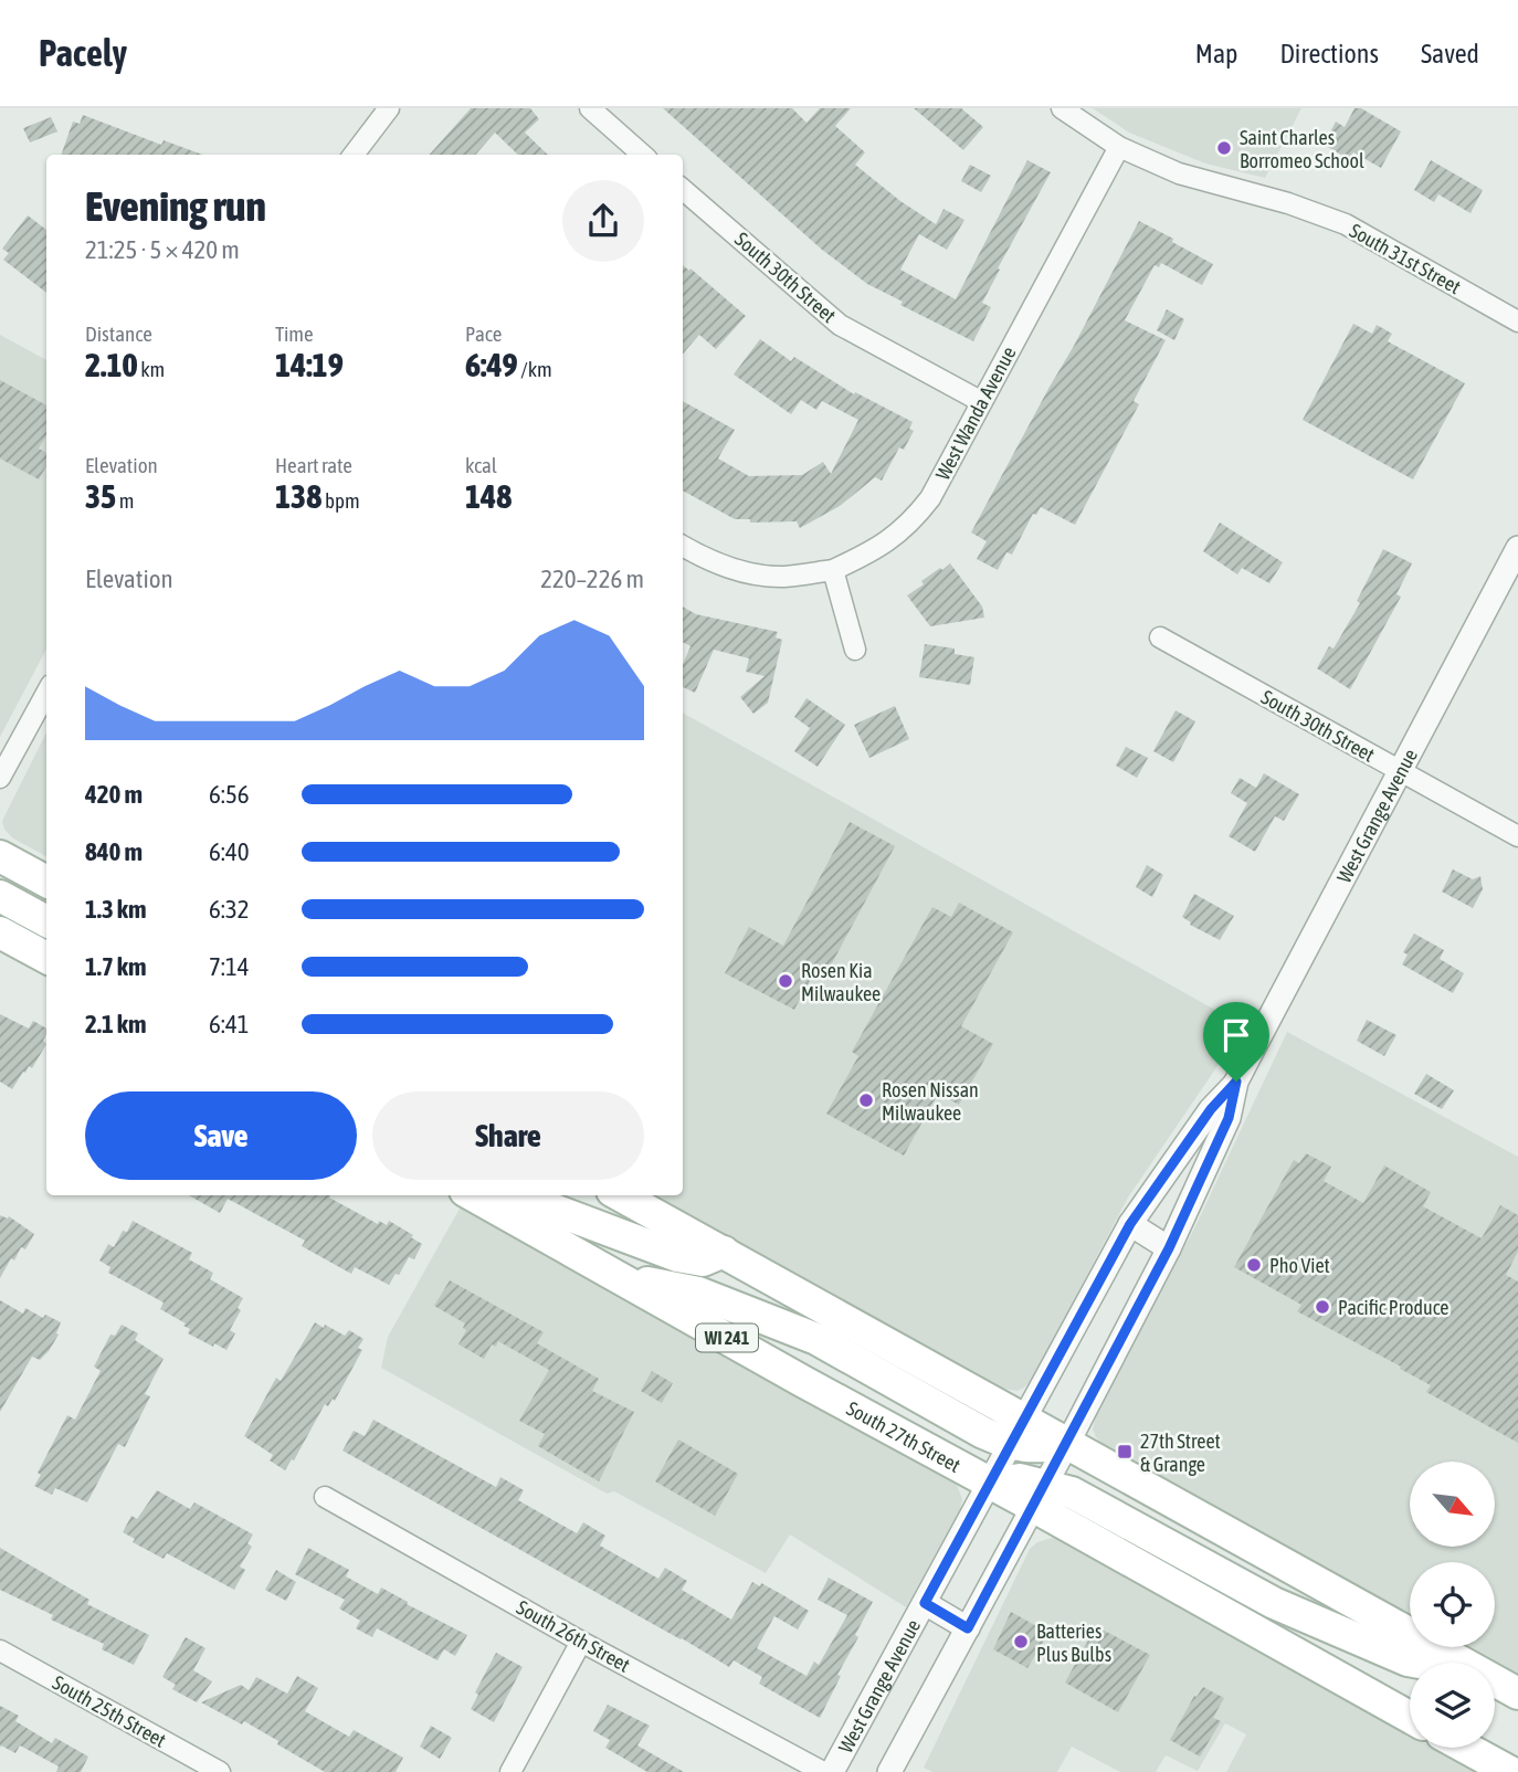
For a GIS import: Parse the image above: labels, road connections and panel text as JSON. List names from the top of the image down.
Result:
{
  "streets": {
    "main road": ["WI 241", "South 27th Street"],
    "street": [
      "South 31st Street",
      "South 30th Street",
      "West Wanda Avenue",
      "West Grange Avenue",
      "South 26th Street",
      "South 25th Street"
    ]
  },
  "crossings": [
    ["South 31st Street", "West Wanda Avenue"],
    ["South 30th Street", "West Wanda Avenue"],
    ["South 30th Street", "West Grange Avenue"],
    ["West Grange Avenue", "South 27th Street"]
  ],
  "places": {
    "other": [
      "Saint Charles Borromeo School",
      "Rosen Kia Milwaukee",
      "Rosen Nissan Milwaukee",
      "Pho Viet",
      "Pacific Produce",
      "Batteries Plus Bulbs"
    ],
    "transit": ["27th Street & Grange"]
  },
  "north": "bottom right",
  "page": {
    "header": "Pacely",
    "nav": ["Map", "Directions", "Saved"],
    "heading": ["Evening run", "21:25 · 5 × 420 m"],
    "stats": [
      ["Distance", "2.10 km"],
      ["Time", "14:19"],
      ["Pace", "6:49 /km"],
      ["Elevation", "35 m"],
      ["Heart rate", "138 bpm"],
      ["kcal", "148"]
    ],
    "chart": ["Elevation", "220–226 m"],
    "list": [
      {
        "name": "420 m",
        "note": "6:56"
      },
      {
        "name": "840 m",
        "note": "6:40"
      },
      {
        "name": "1.3 km",
        "note": "6:32"
      },
      {
        "name": "1.7 km",
        "note": "7:14"
      },
      {
        "name": "2.1 km",
        "note": "6:41"
      }
    ],
    "buttons": ["Save", "Share"]
  }
}
